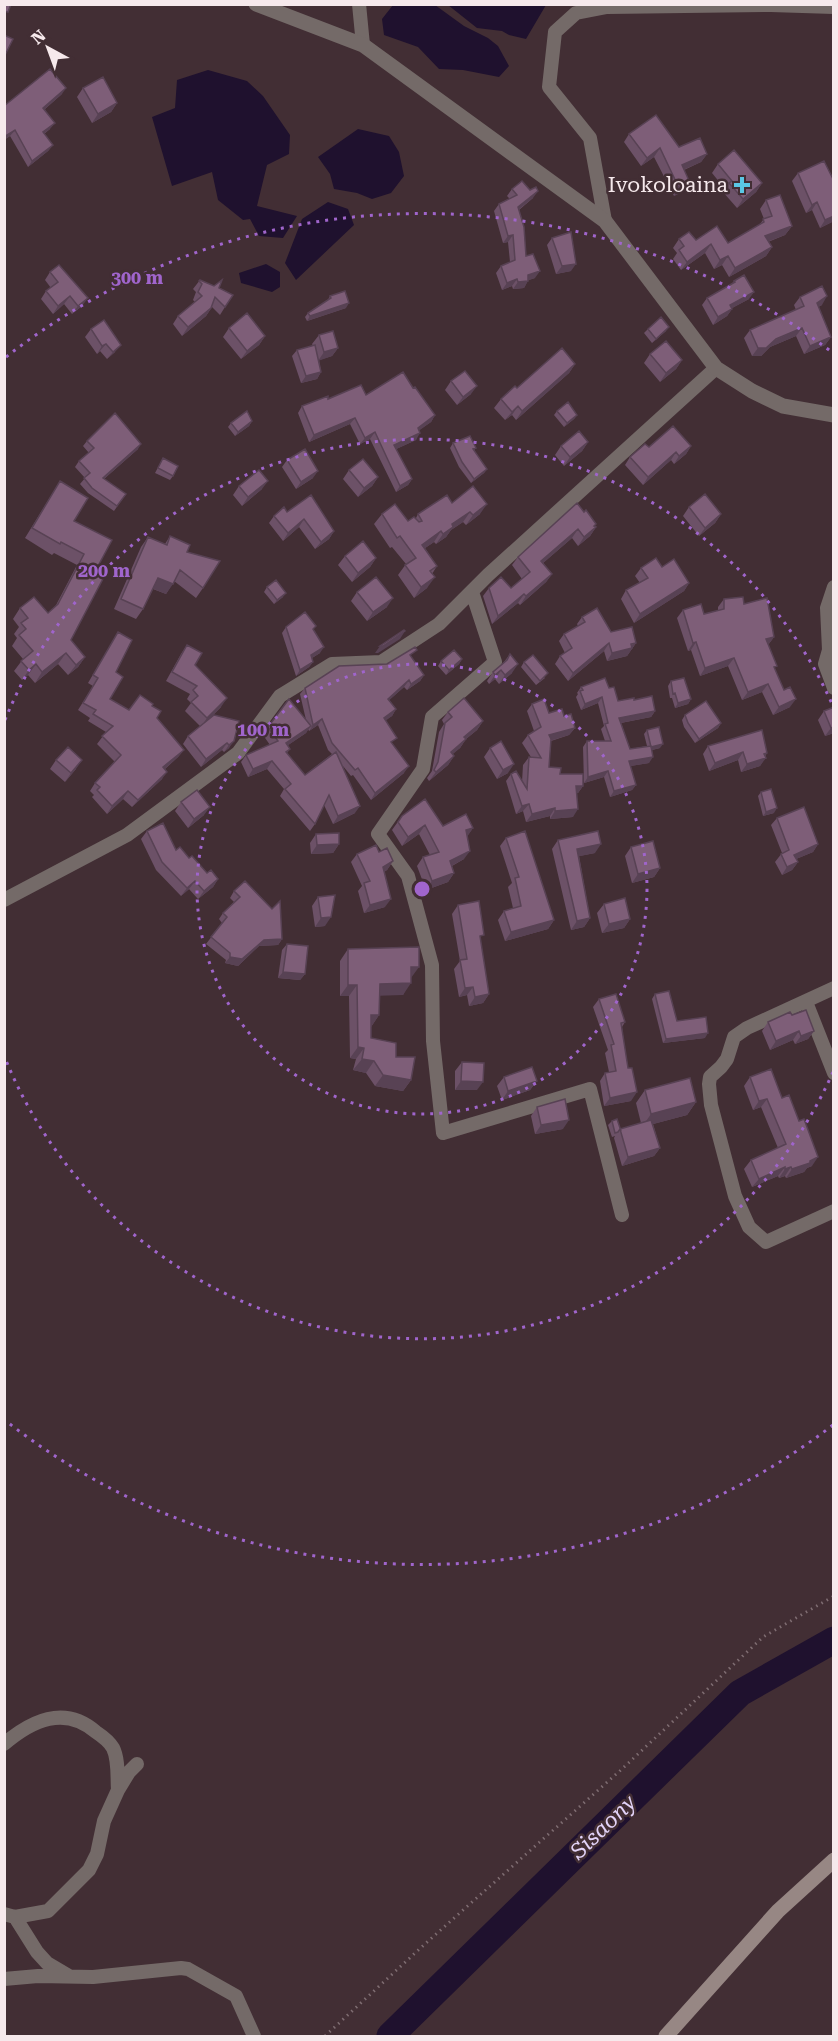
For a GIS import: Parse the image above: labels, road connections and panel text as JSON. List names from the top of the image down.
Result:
{
  "water": ["Sisaony"],
  "places": {
    "health": ["Ivokoloaina"]
  },
  "north": "top left",
  "rings": ["300 m", "200 m", "100 m"]
}
